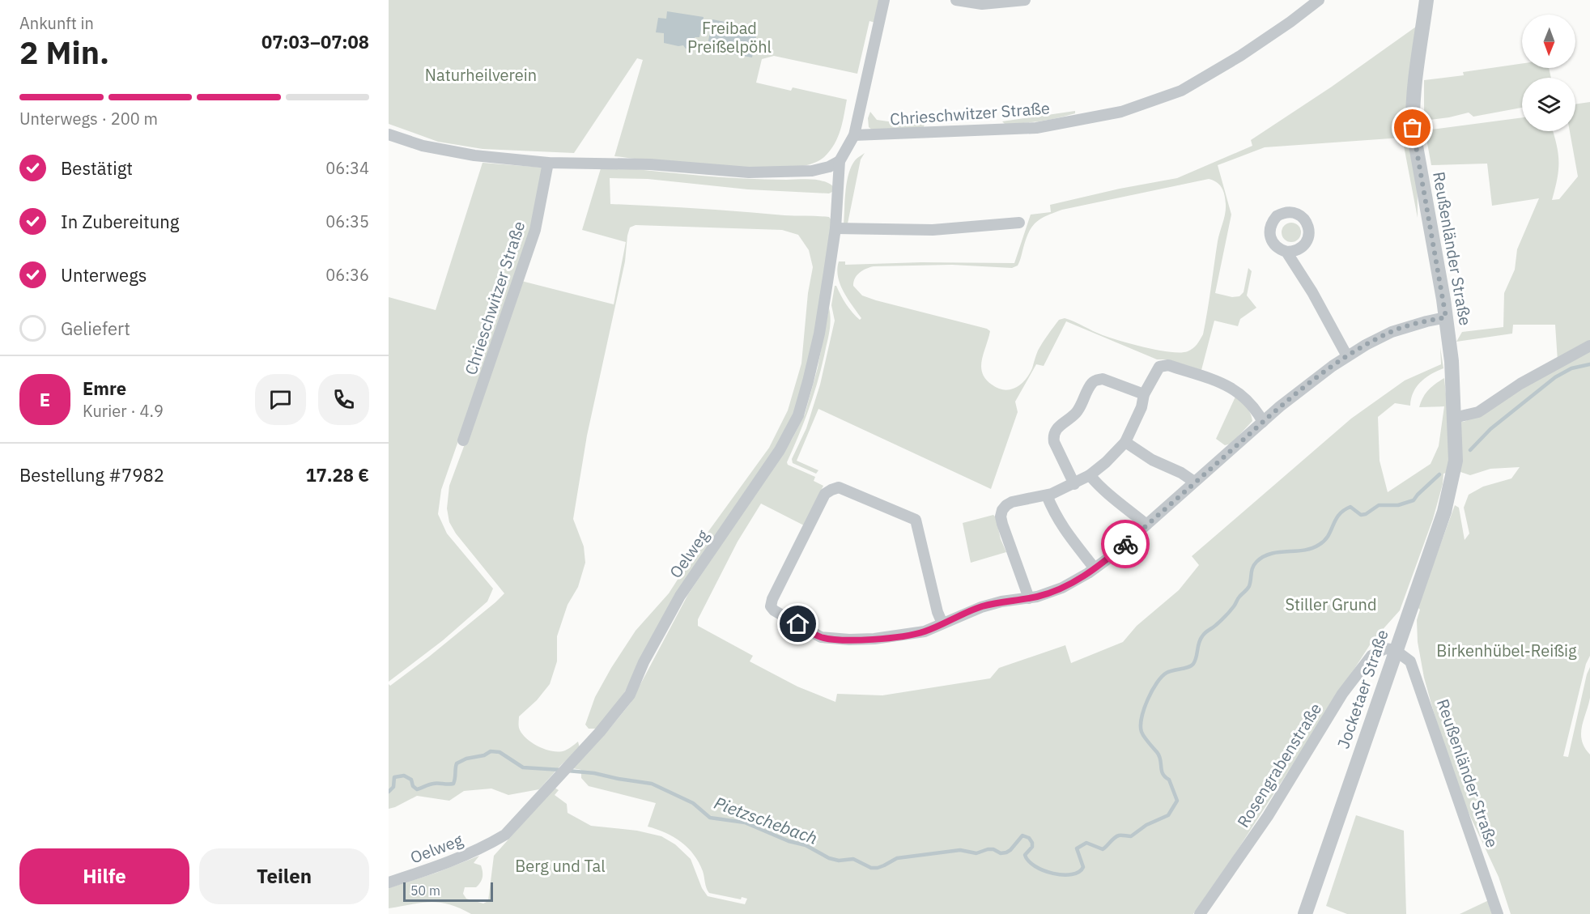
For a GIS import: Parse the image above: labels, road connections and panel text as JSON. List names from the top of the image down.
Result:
{
  "streets": {
    "street": [
      "Chrieschwitzer Straße",
      "Reußenländer Straße",
      "Oelweg",
      "Jocketaer Straße",
      "Rosengrabenstraße"
    ]
  },
  "crossings": [
    ["Chrieschwitzer Straße", "Oelweg"],
    ["Reußenländer Straße", "Jocketaer Straße"],
    ["Reußenländer Straße", "Rosengrabenstraße"],
    ["Jocketaer Straße", "Rosengrabenstraße"]
  ],
  "water": ["Pietzschebach"],
  "parks": [
    "Freibad Preißelpöhl",
    "Naturheilverein",
    "Stiller Grund",
    "Birkenhübel-Reißig",
    "Berg und Tal"
  ],
  "scale_bar": "50 m",
  "north": "bottom",
  "page": {
    "heading": ["2 Min.", "Ankunft in", "07:03–07:08"],
    "panel": [
      "Emre",
      "Kurier · 4.9",
      "Bestellung #7982",
      "17.28 €"
    ],
    "bar": "Unterwegs · 200 m",
    "list": [
      ["Bestätigt", "06:34"],
      ["In Zubereitung", "06:35"],
      ["Unterwegs", "06:36"],
      "Geliefert"
    ],
    "round": "E",
    "buttons": ["Hilfe", "Teilen"],
    "scale": "50 m"
  }
}
